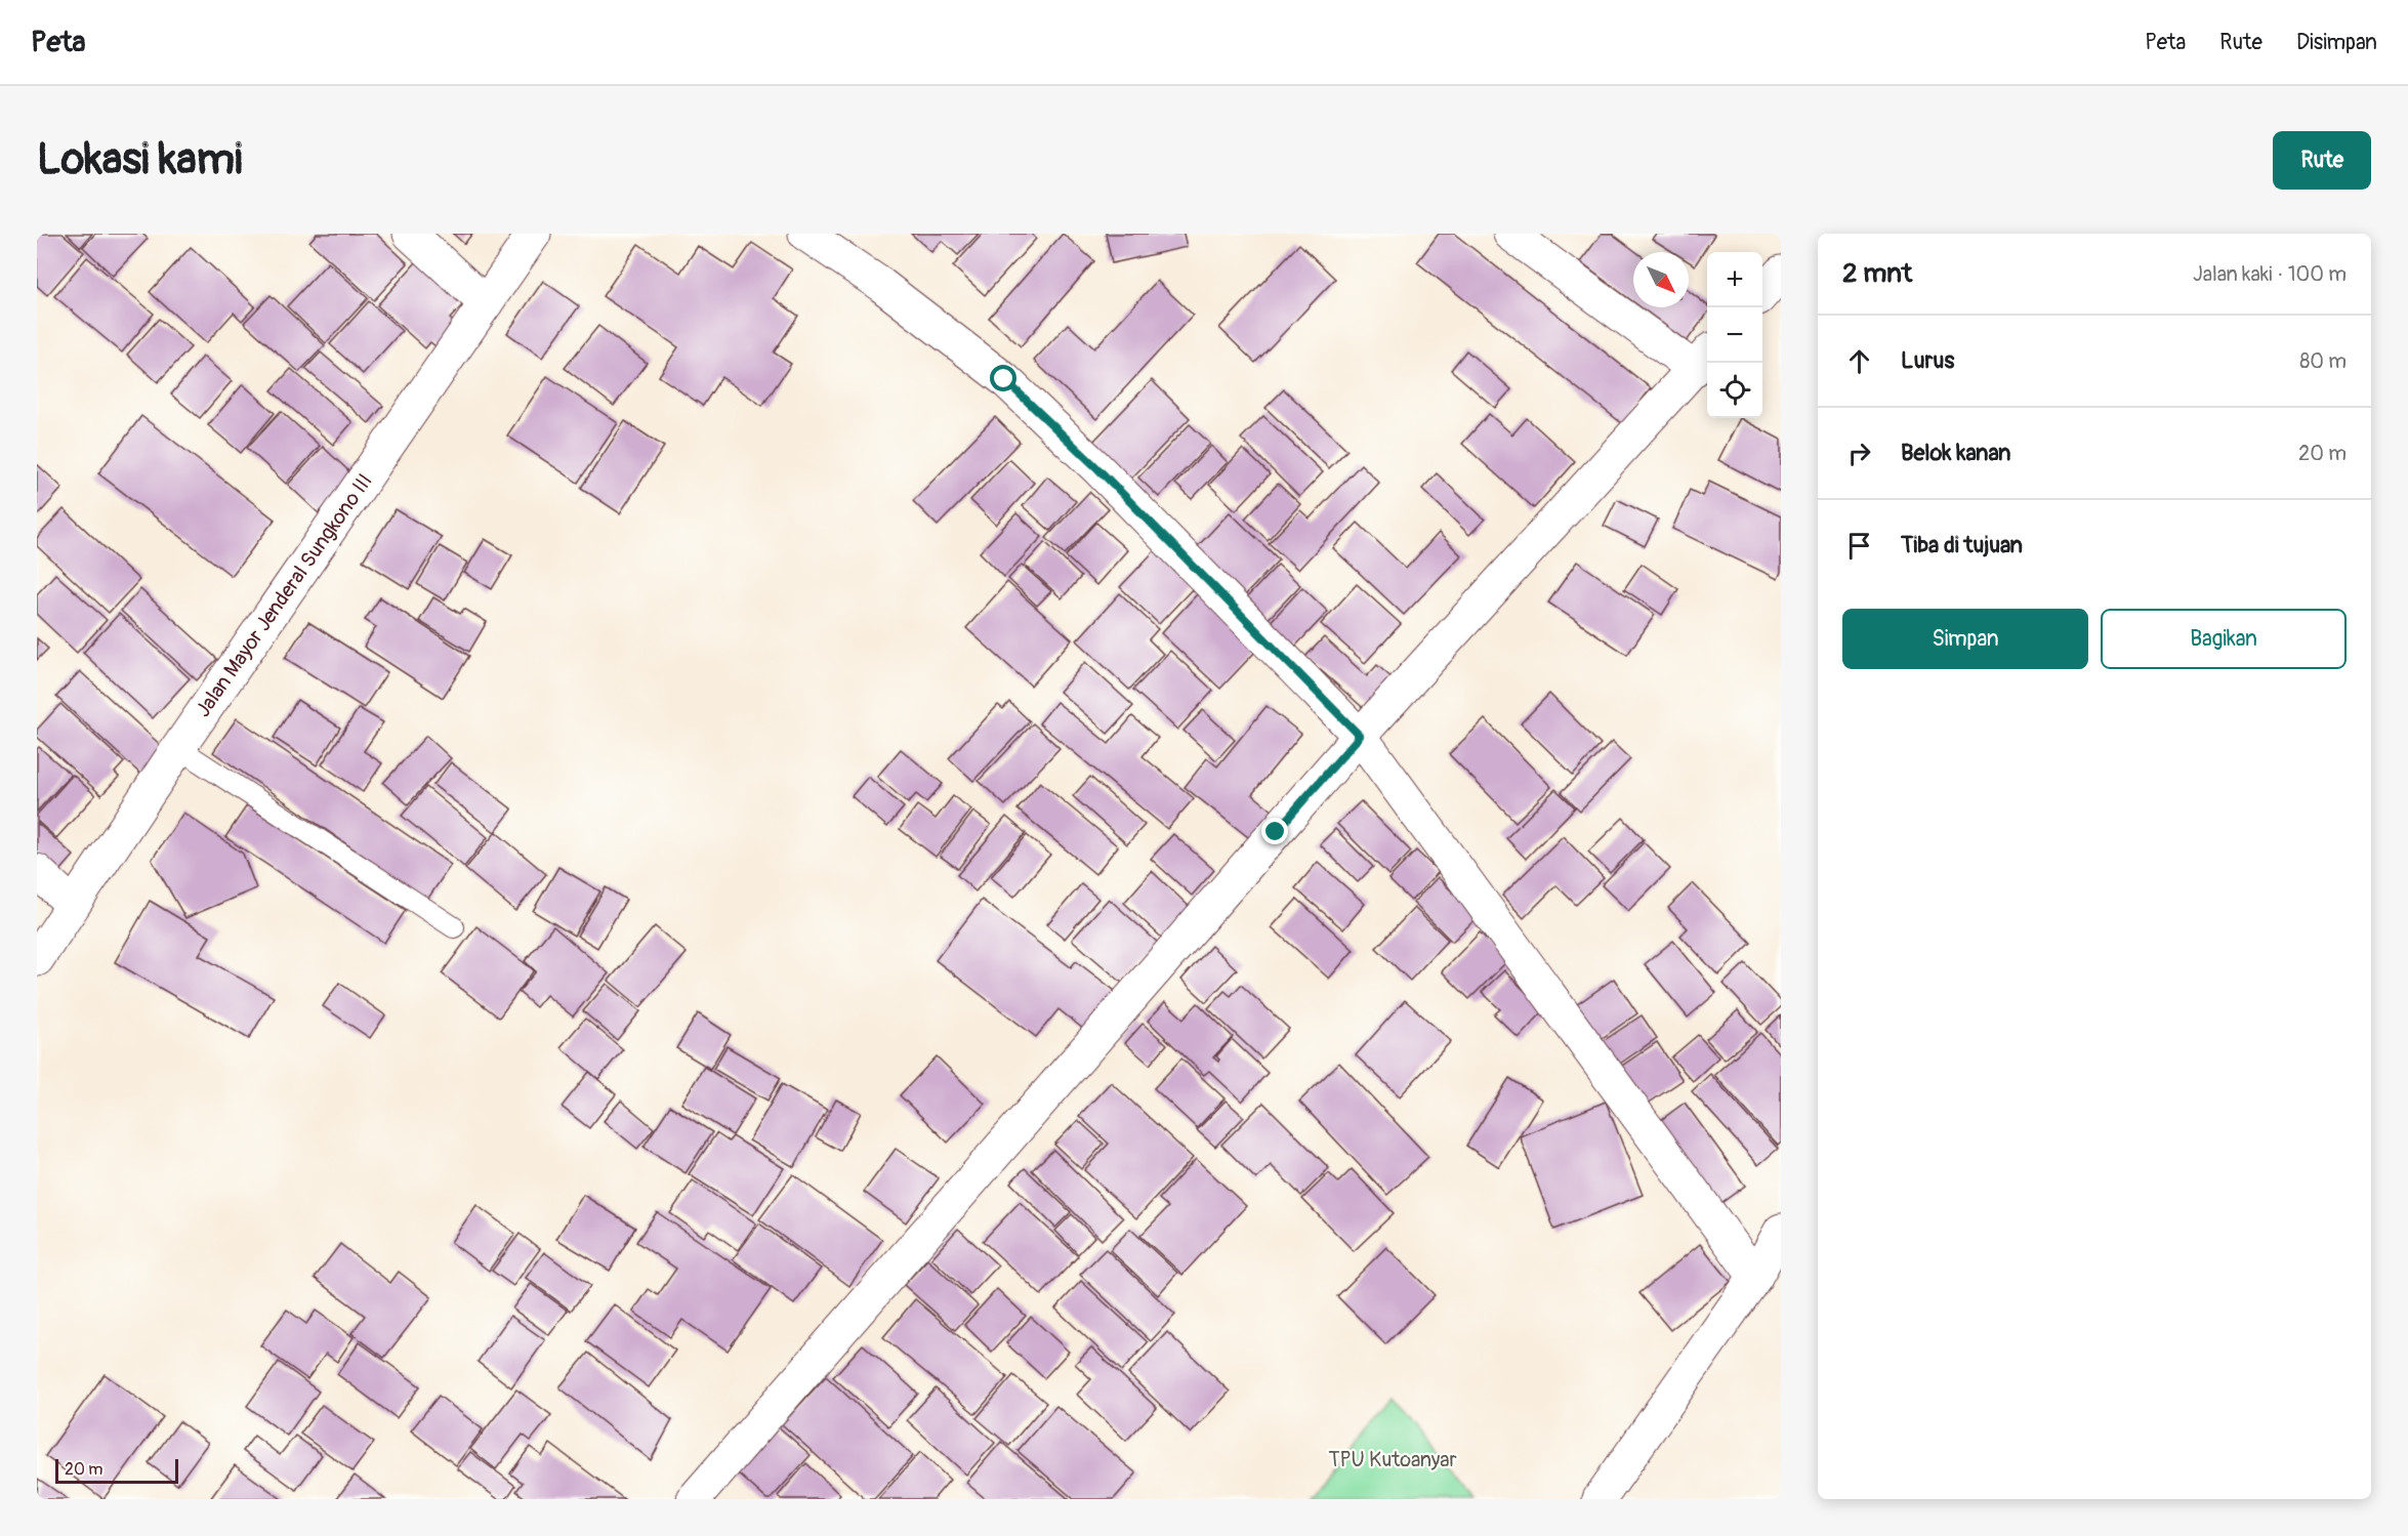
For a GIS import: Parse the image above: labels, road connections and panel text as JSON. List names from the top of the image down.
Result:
{
  "streets": {
    "street": ["Jalan Mayor Jenderal Sungkono III"]
  },
  "parks": ["TPU Kutoanyar"],
  "scale_bar": "20 m",
  "north": "bottom right",
  "page": {
    "header": "Peta",
    "nav": ["Peta", "Rute", "Disimpan"],
    "buttons": [
      "Rute",
      ["Simpan", "Bagikan"]
    ],
    "title": "Lokasi kami",
    "heading": ["2 mnt", "Jalan kaki · 100 m"],
    "map_buttons": ["+", "−"],
    "list": [
      ["Lurus", "80 m"],
      ["Belok kanan", "20 m"],
      "Tiba di tujuan"
    ],
    "scale": "20 m"
  }
}
